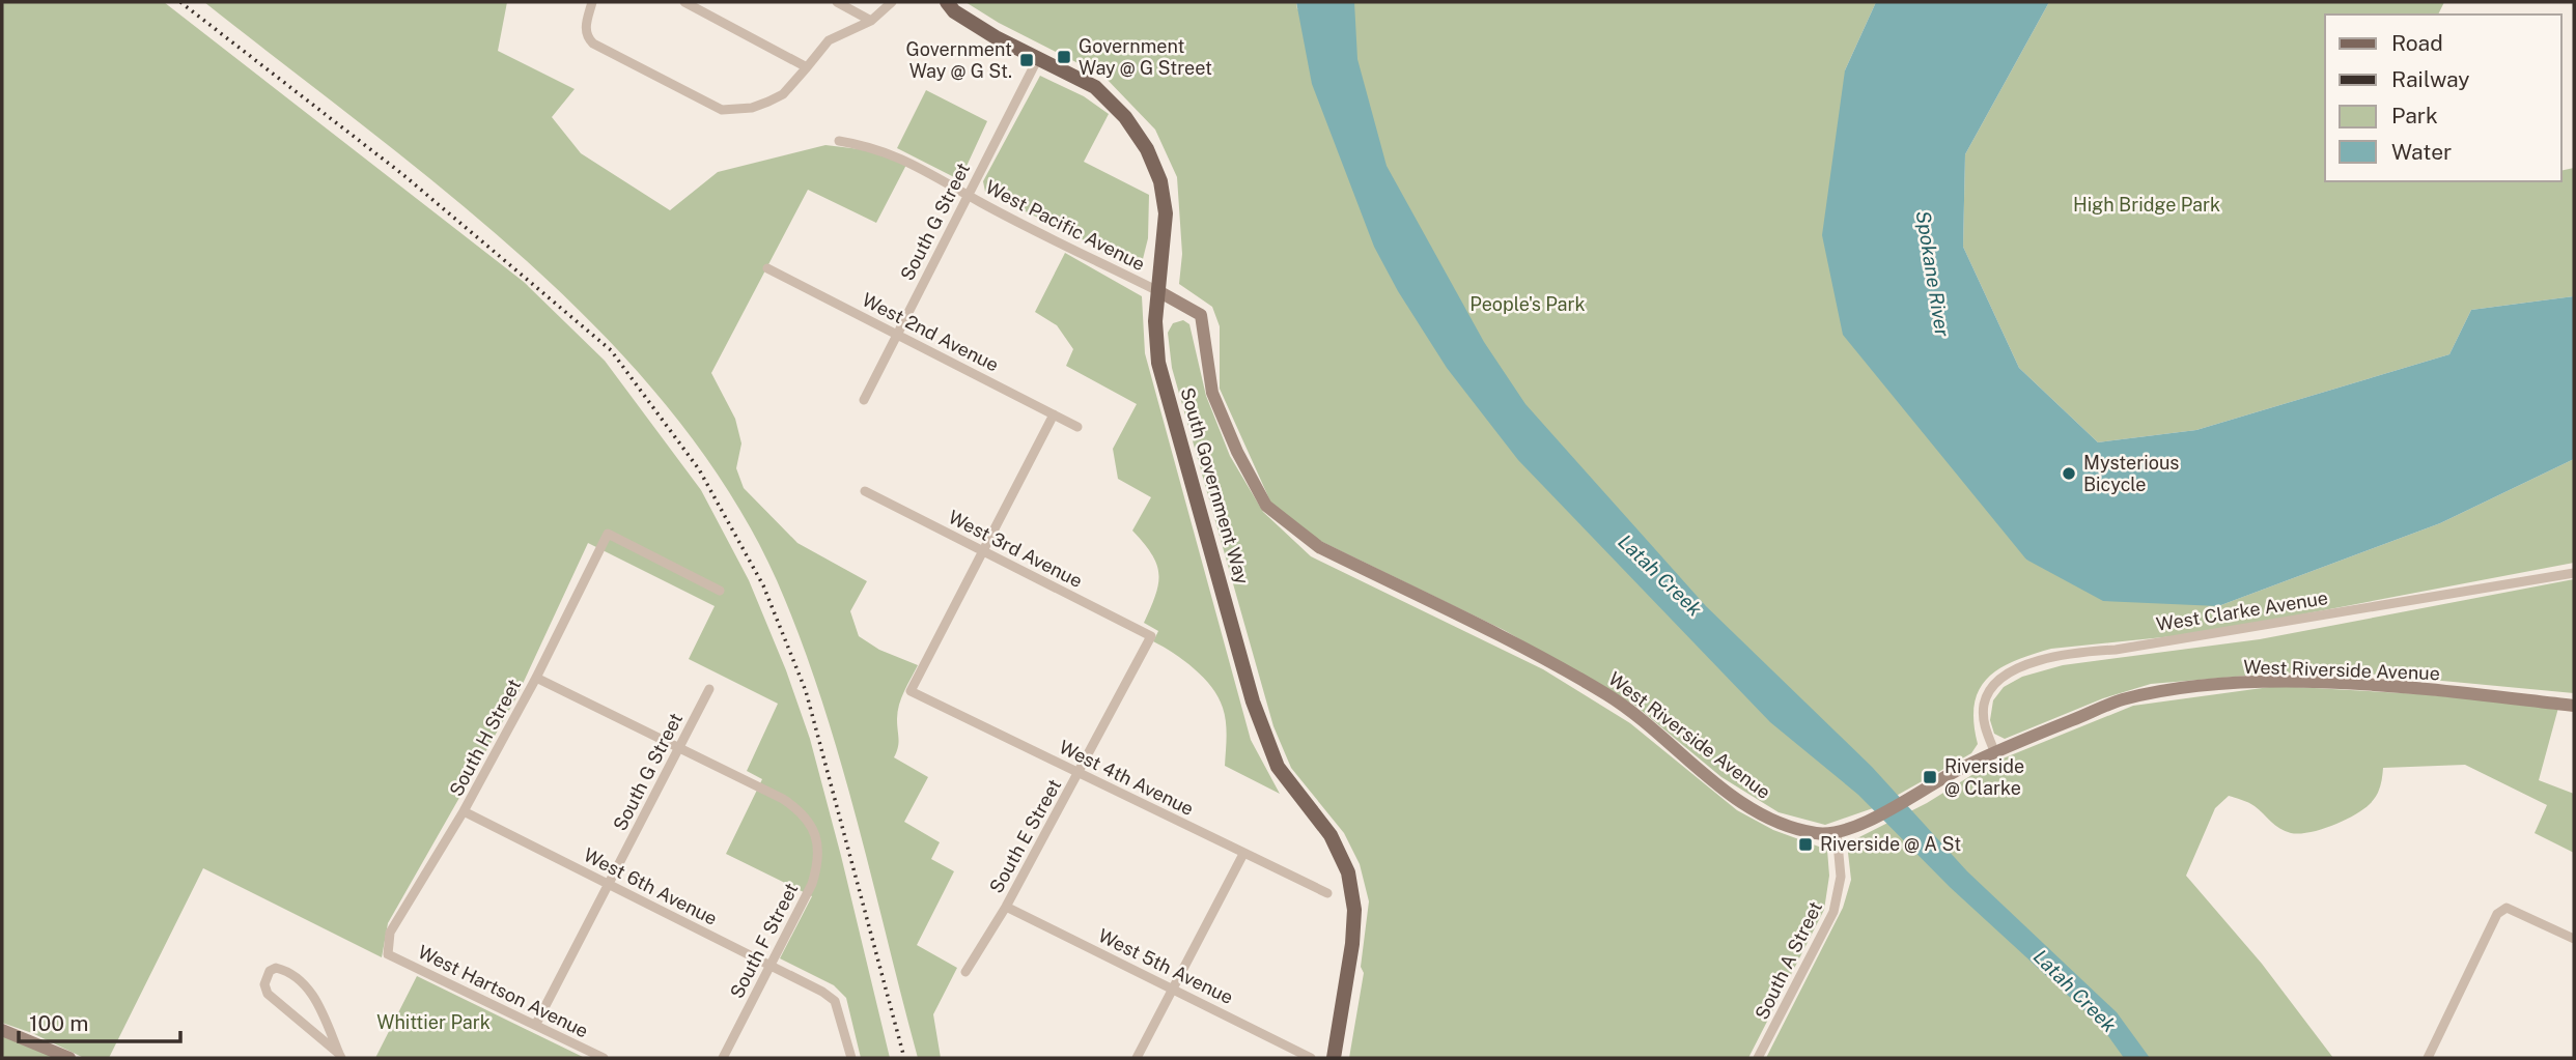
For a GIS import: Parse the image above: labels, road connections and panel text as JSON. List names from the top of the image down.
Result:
{
  "streets": {
    "main road": ["South Government Way", "West Riverside Avenue"],
    "street": [
      "South G Street",
      "West Pacific Avenue",
      "West 2nd Avenue",
      "West 3rd Avenue",
      "West Clarke Avenue",
      "South H Street",
      "West 4th Avenue",
      "South E Street",
      "West 6th Avenue",
      "South F Street",
      "South A Street",
      "West 5th Avenue",
      "West Hartson Avenue"
    ]
  },
  "crossings": [
    ["South G Street", "West Pacific Avenue"],
    ["South G Street", "West 2nd Avenue"],
    ["South G Street", "South Government Way"],
    ["South G Street", "West 6th Avenue"],
    ["South G Street", "South F Street"],
    ["South G Street", "West Hartson Avenue"],
    ["West Pacific Avenue", "South Government Way"],
    ["West Pacific Avenue", "West Riverside Avenue"],
    ["South Government Way", "West Riverside Avenue"],
    ["West 3rd Avenue", "West 4th Avenue"],
    ["West 3rd Avenue", "South E Street"],
    ["West Clarke Avenue", "West Riverside Avenue"],
    ["West Riverside Avenue", "South A Street"],
    ["South H Street", "West 6th Avenue"],
    ["South H Street", "West Hartson Avenue"],
    ["West 4th Avenue", "South E Street"],
    ["South E Street", "West 5th Avenue"],
    ["West 6th Avenue", "South F Street"]
  ],
  "water": ["Spokane River", "Latah Creek"],
  "parks": ["High Bridge Park", "People's Park", "Whittier Park"],
  "places": {
    "transit": [
      "Government Way @ G Street",
      "Government Way @ G St.",
      "Riverside @ Clarke",
      "Riverside @ A St"
    ],
    "other": ["Mysterious Bicycle"]
  },
  "legend": [
    "Road",
    "Railway",
    "Park",
    "Water"
  ],
  "scale_bar": "100 m"
}
